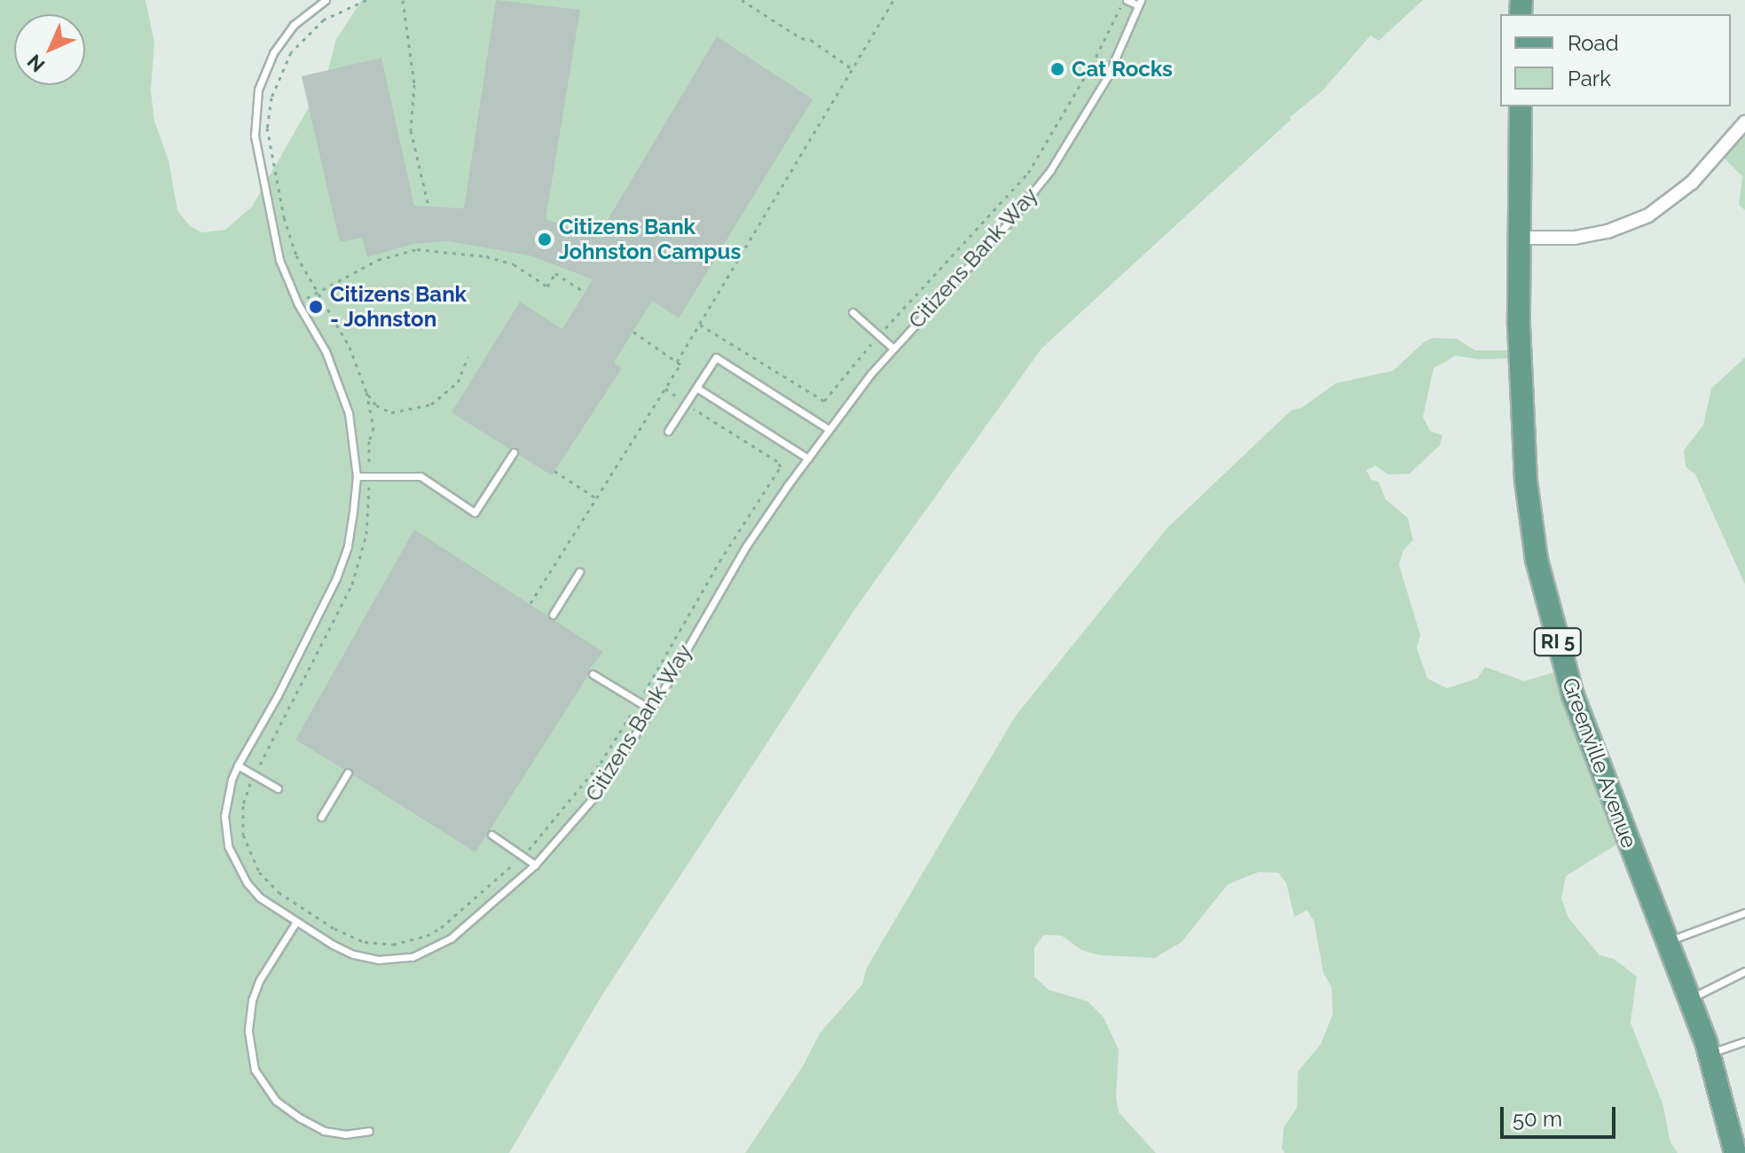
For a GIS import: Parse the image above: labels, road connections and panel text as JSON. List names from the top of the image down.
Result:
{
  "streets": {
    "main road": ["RI 5", "Greenville Avenue"],
    "lane": ["Citizens Bank Way"]
  },
  "places": ["Cat Rocks", "Citizens Bank Johnston Campus", "Citizens Bank - Johnston"],
  "legend": ["Road", "Park"],
  "scale_bar": "50 m",
  "north": "bottom left"
}
